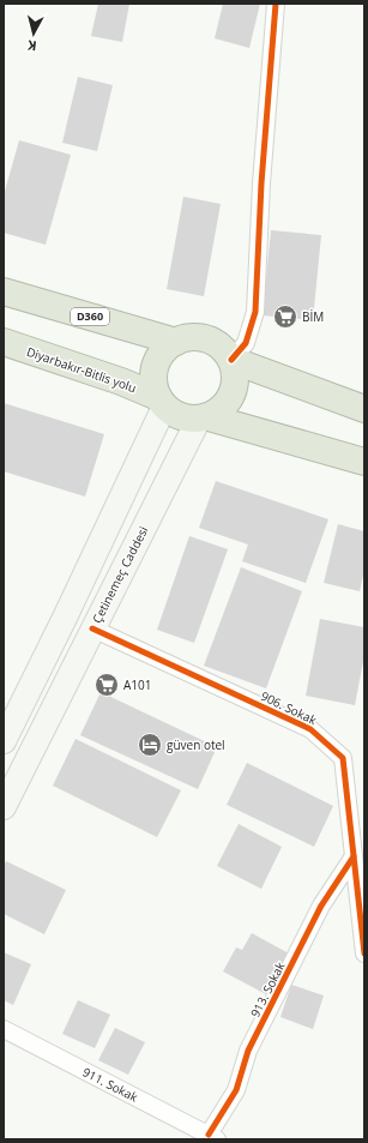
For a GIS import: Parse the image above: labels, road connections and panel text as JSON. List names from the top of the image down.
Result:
{
  "streets": {
    "highway": ["D360", "Diyarbakır-Bitlis yolu"],
    "main road": ["Çetinemeç Caddesi"],
    "street": ["906. Sokak", "913. Sokak", "911. Sokak"]
  },
  "crossings": [
    ["D360", "Diyarbakır-Bitlis yolu"],
    ["D360", "Çetinemeç Caddesi"],
    ["Diyarbakır-Bitlis yolu", "Çetinemeç Caddesi"],
    ["Çetinemeç Caddesi", "906. Sokak"],
    ["906. Sokak", "913. Sokak"],
    ["913. Sokak", "911. Sokak"]
  ],
  "places": {
    "supermarket": ["BİM", "A101"],
    "hotel": ["güven otel"]
  },
  "north": "bottom"
}
